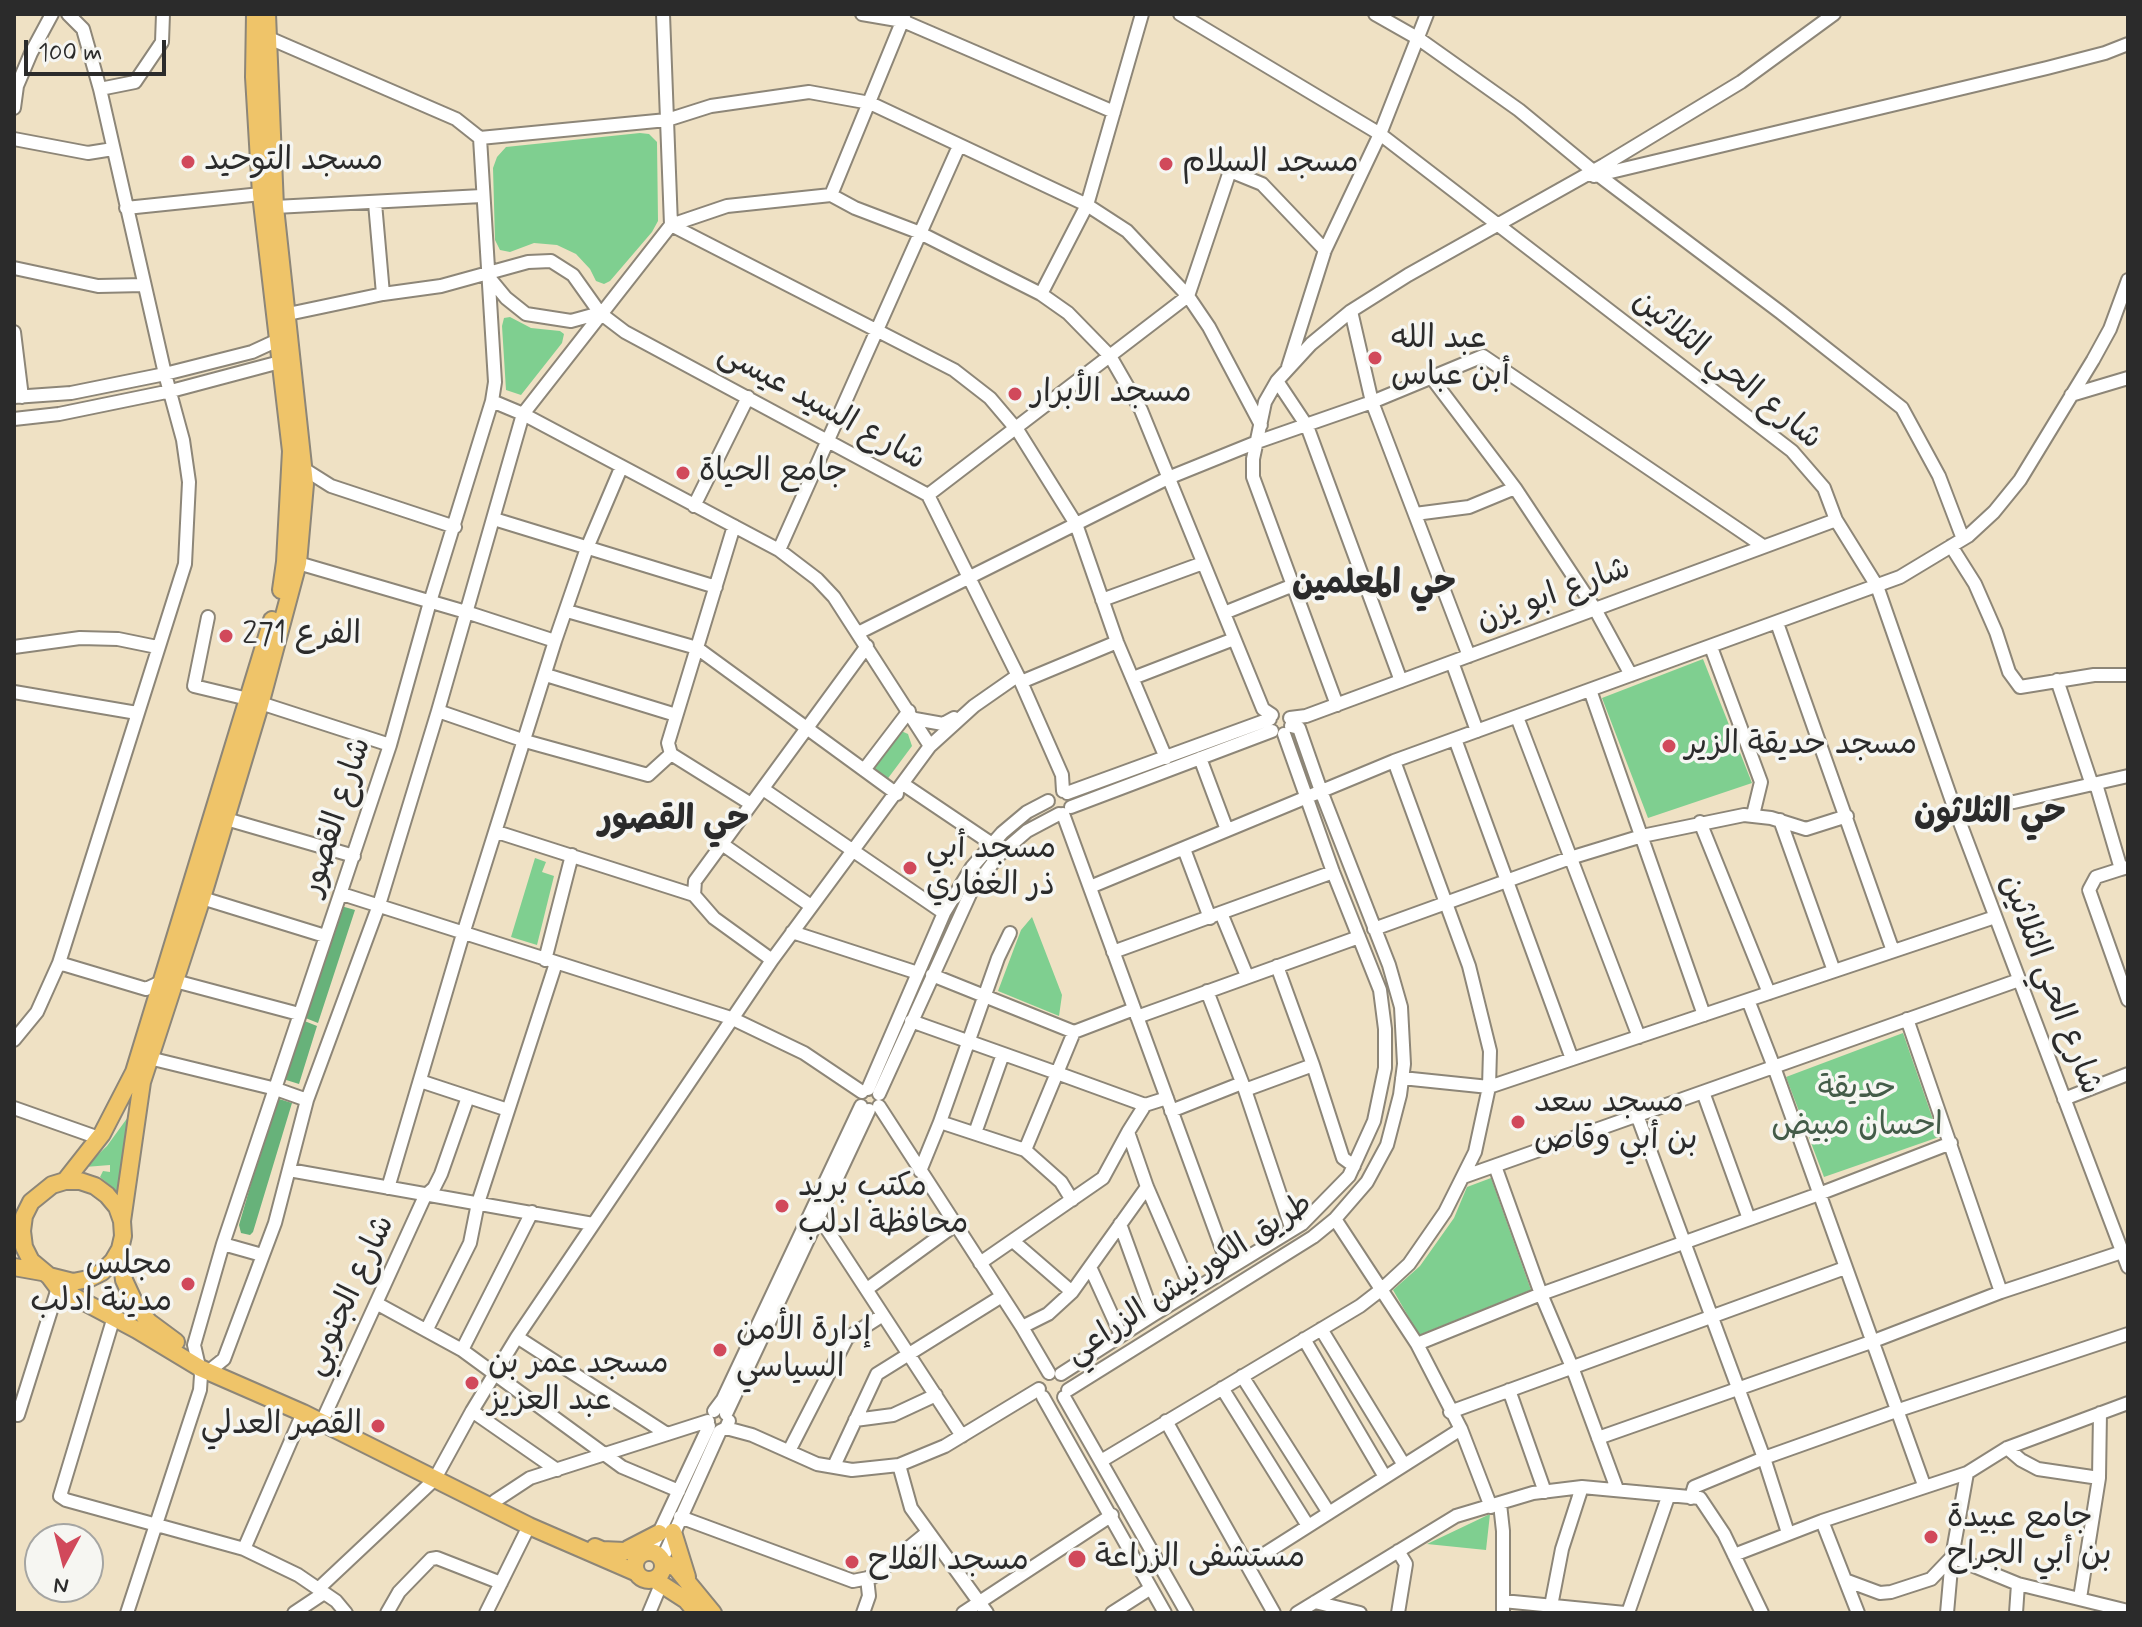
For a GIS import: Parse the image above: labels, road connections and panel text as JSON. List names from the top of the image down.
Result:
{
  "streets": {
    "street": [
      "شارع الحي الثلاثين",
      "شارع السيد عيسى",
      "شارع ابو يزن",
      "شارع القصور",
      "طريق الكورنيش الزراعي",
      "شارع الجنوبي"
    ]
  },
  "crossings": [
    ["شارع الحي الثلاثين", "شارع ابو يزن"],
    ["شارع السيد عيسى", "شارع القصور"],
    ["شارع ابو يزن", "طريق الكورنيش الزراعي"]
  ],
  "districts": ["حي المعلمين", "حي الثلاثون", "حي القصور"],
  "parks": ["حديقة احسان مبيض"],
  "places": [
    "مسجد التوحيد",
    "مسجد السلام",
    "عبد الله أبن عباس",
    "مسجد الأبرار",
    "جامع الحياة",
    "الفرع 271",
    "مسجد حديقة الزير",
    "مسجد أبي ذر الغفاري",
    "مسجد سعد بن أبي وقاص",
    "مكتب بريد محافظة ادلب",
    "مجلس مدينة ادلب",
    "إدارة الأمن السياسي",
    "مسجد عمر بن عبد العزيز",
    "القصر العدلي",
    "جامع عبيدة بن أبي الجراح",
    "مستشفى الزراعة",
    "مسجد الفلاح"
  ],
  "scale_bar": "100 m",
  "north": "bottom"
}
